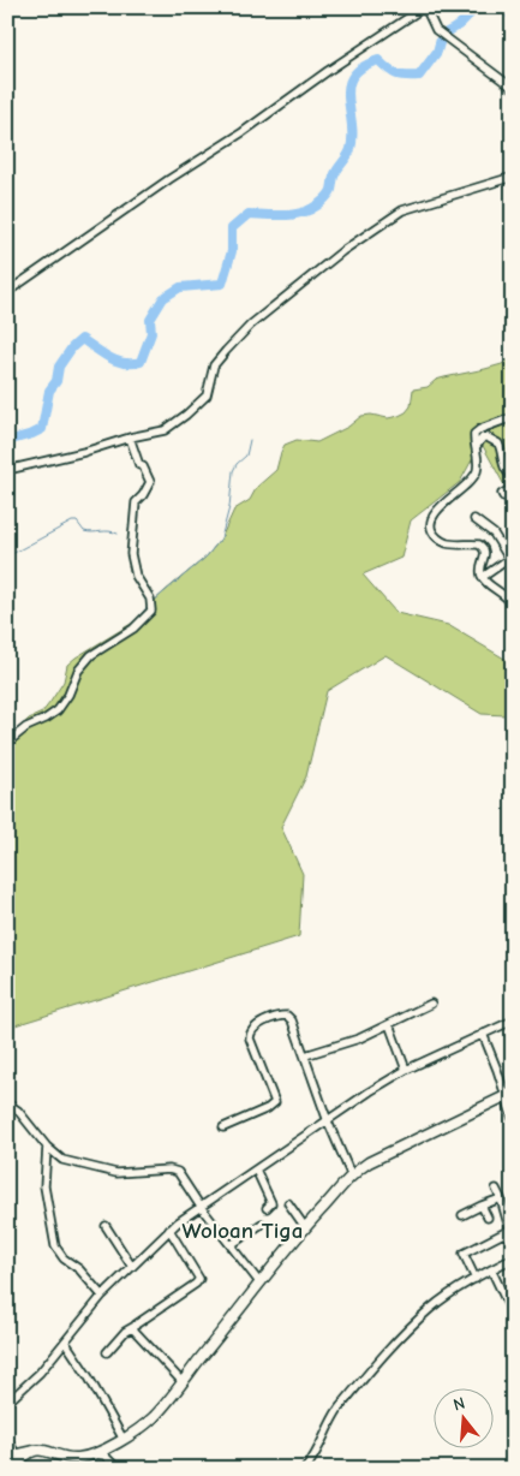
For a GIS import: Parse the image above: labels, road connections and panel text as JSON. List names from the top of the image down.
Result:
{
  "districts": ["Woloan Tiga"],
  "north": "top"
}
